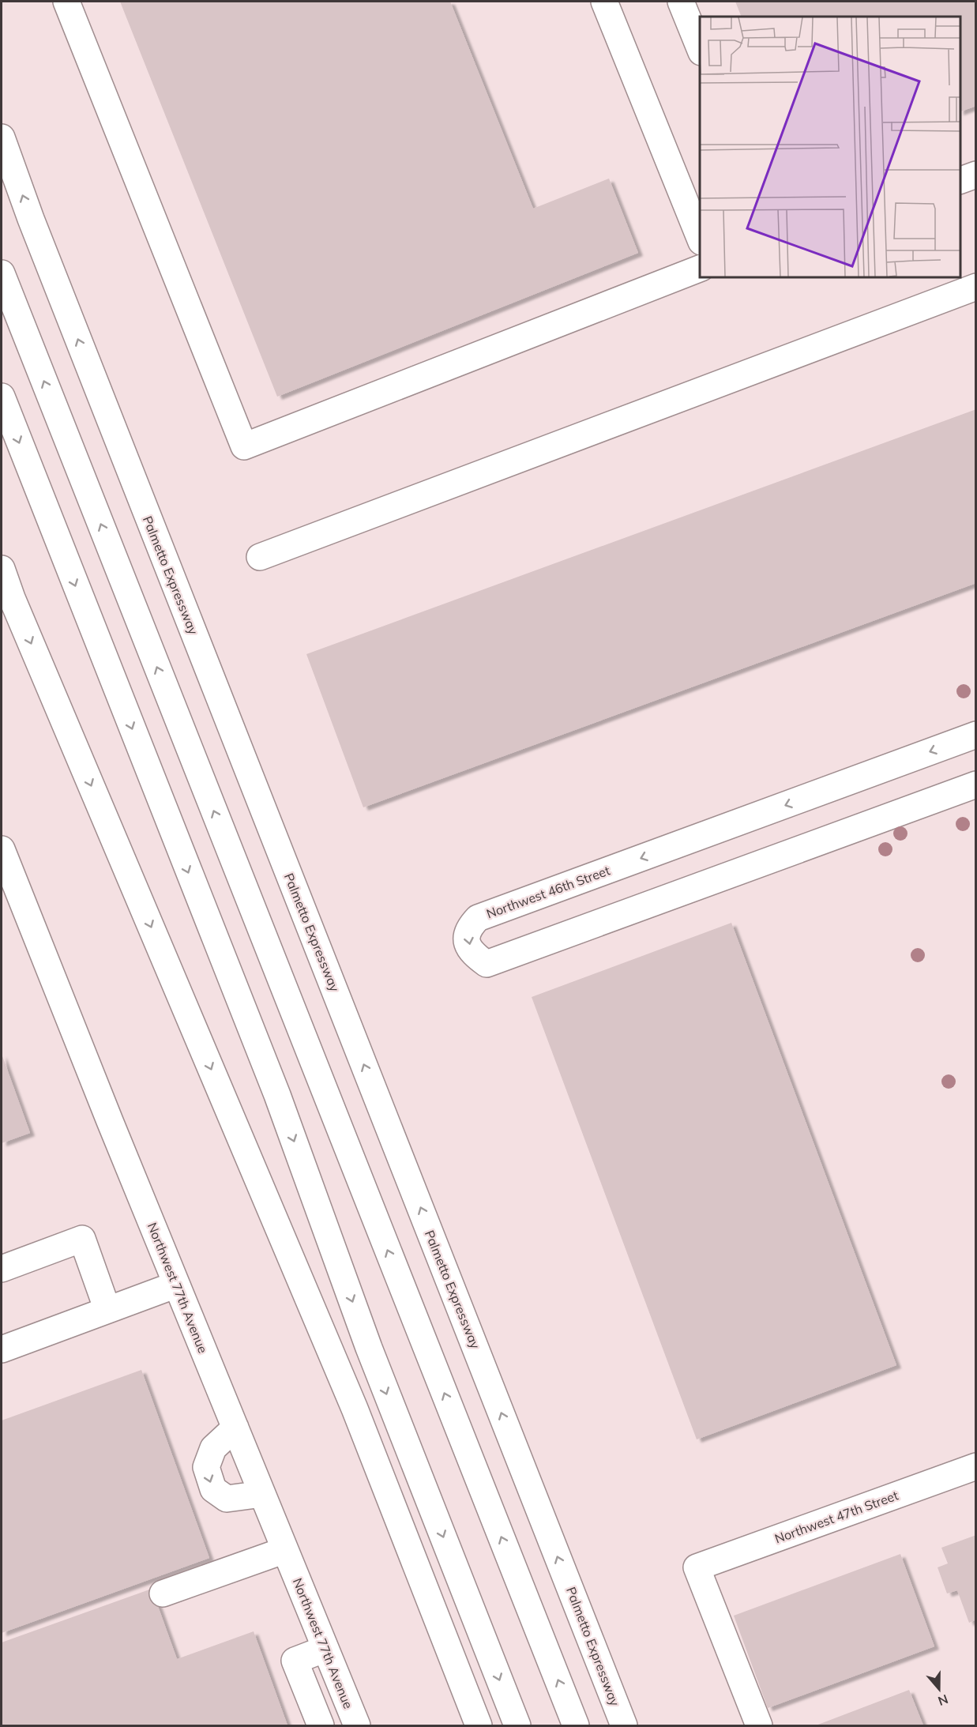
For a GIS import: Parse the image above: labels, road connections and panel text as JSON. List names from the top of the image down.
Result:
{
  "streets": {
    "main road": [
      "Palmetto Expressway",
      "Northwest 46th Street",
      "Northwest 77th Avenue",
      "Northwest 47th Street"
    ]
  },
  "north": "bottom"
}
